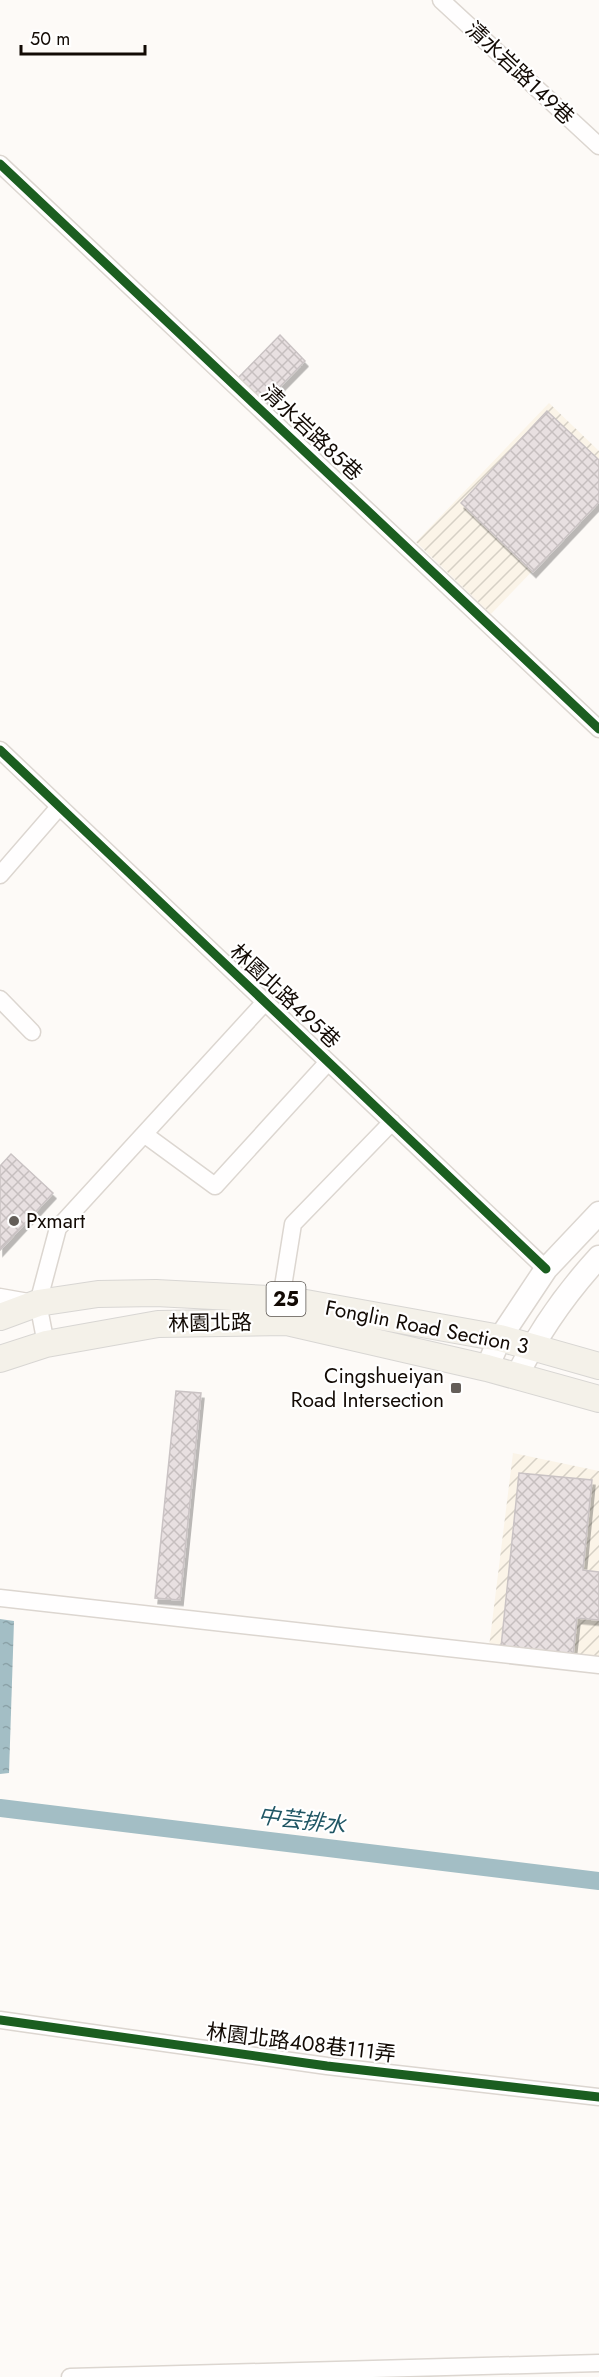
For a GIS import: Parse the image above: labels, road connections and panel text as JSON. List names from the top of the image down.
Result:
{
  "streets": {
    "main road": ["25", "林園北路", "Fonglin Road Section 3"],
    "street": [
      "清水岩路149巷",
      "清水岩路85巷",
      "林園北路495巷",
      "林園北路408巷111弄"
    ]
  },
  "crossings": [
    ["林園北路495巷", "25"],
    ["林園北路495巷", "Fonglin Road Section 3"],
    ["25", "林園北路"],
    ["25", "Fonglin Road Section 3"],
    ["林園北路", "Fonglin Road Section 3"]
  ],
  "water": ["中芸排水"],
  "places": {
    "other": ["Pxmart"],
    "transit": ["Cingshueiyan Road Intersection"]
  },
  "scale_bar": "50 m"
}
